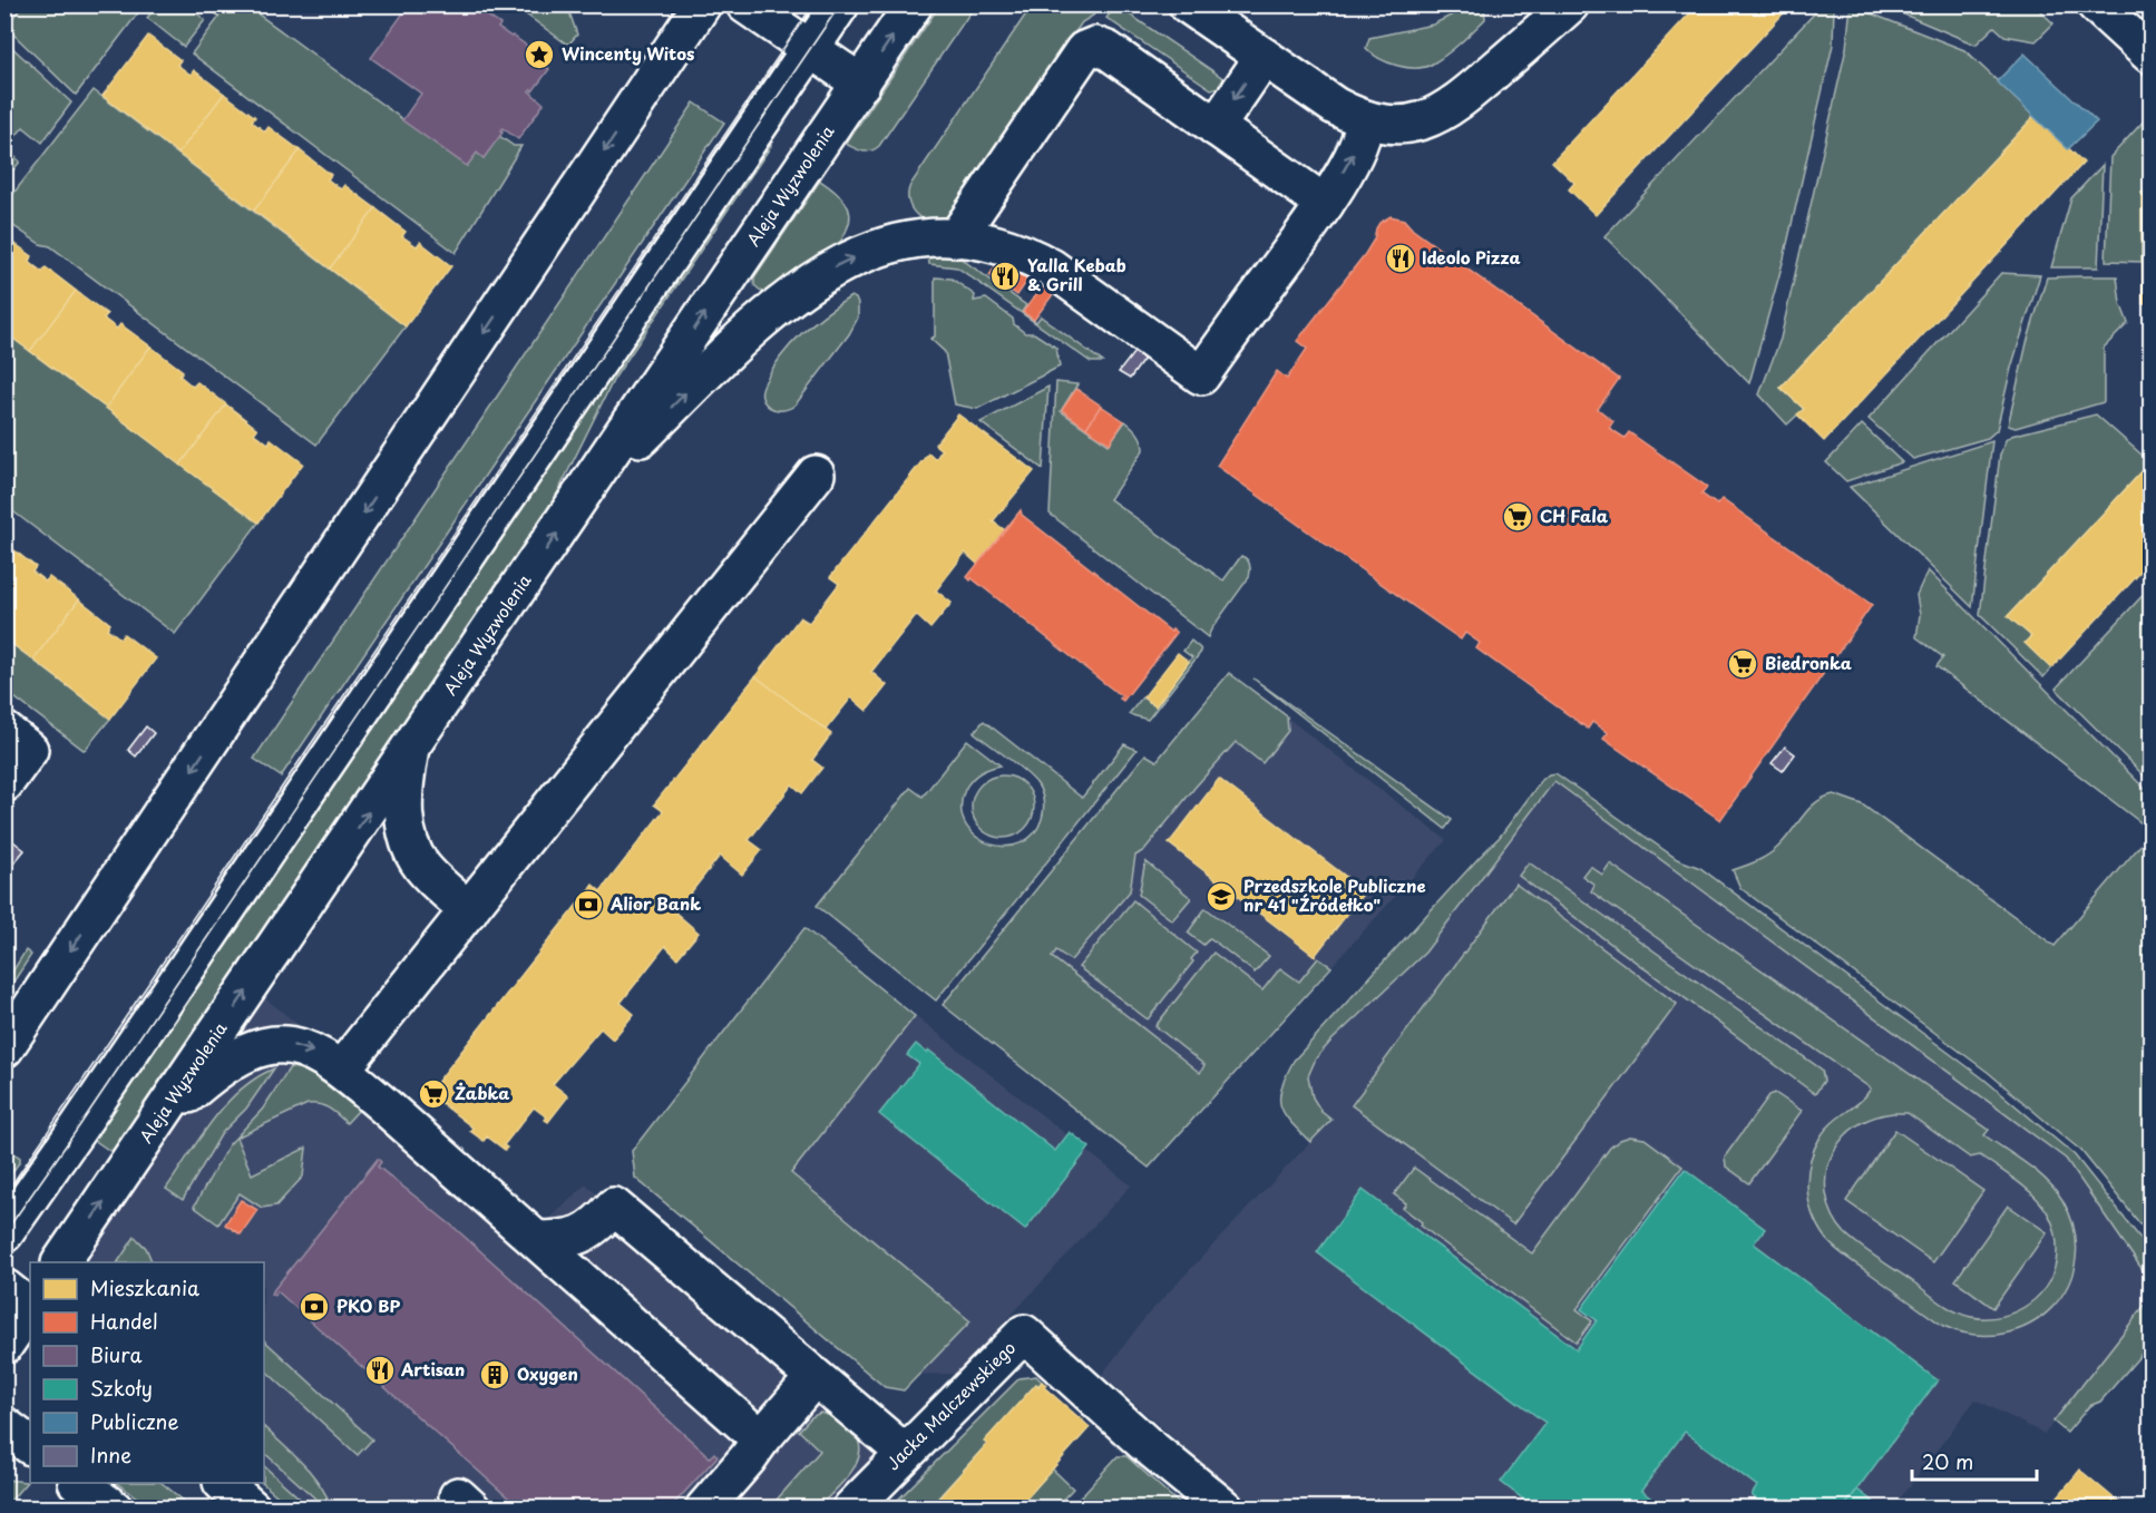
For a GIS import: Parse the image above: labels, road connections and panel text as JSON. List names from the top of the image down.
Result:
{
  "streets": {
    "street": ["Aleja Wyzwolenia", "Jacka Malczewskiego"]
  },
  "places": {
    "place": ["Wincenty Witos"],
    "restaurant": ["Ideolo Pizza", "Yalla Kebab & Grill", "Artisan"],
    "supermarket": ["CH Fala", "Biedronka", "Żabka"],
    "school or university": ["Przedszkole Publiczne nr 41 \"Źródełko\""],
    "bank": ["Alior Bank", "PKO BP"],
    "building": ["Oxygen"]
  },
  "legend": [
    "Mieszkania",
    "Handel",
    "Biura",
    "Szkoły",
    "Publiczne",
    "Inne"
  ],
  "scale_bar": "20 m"
}
